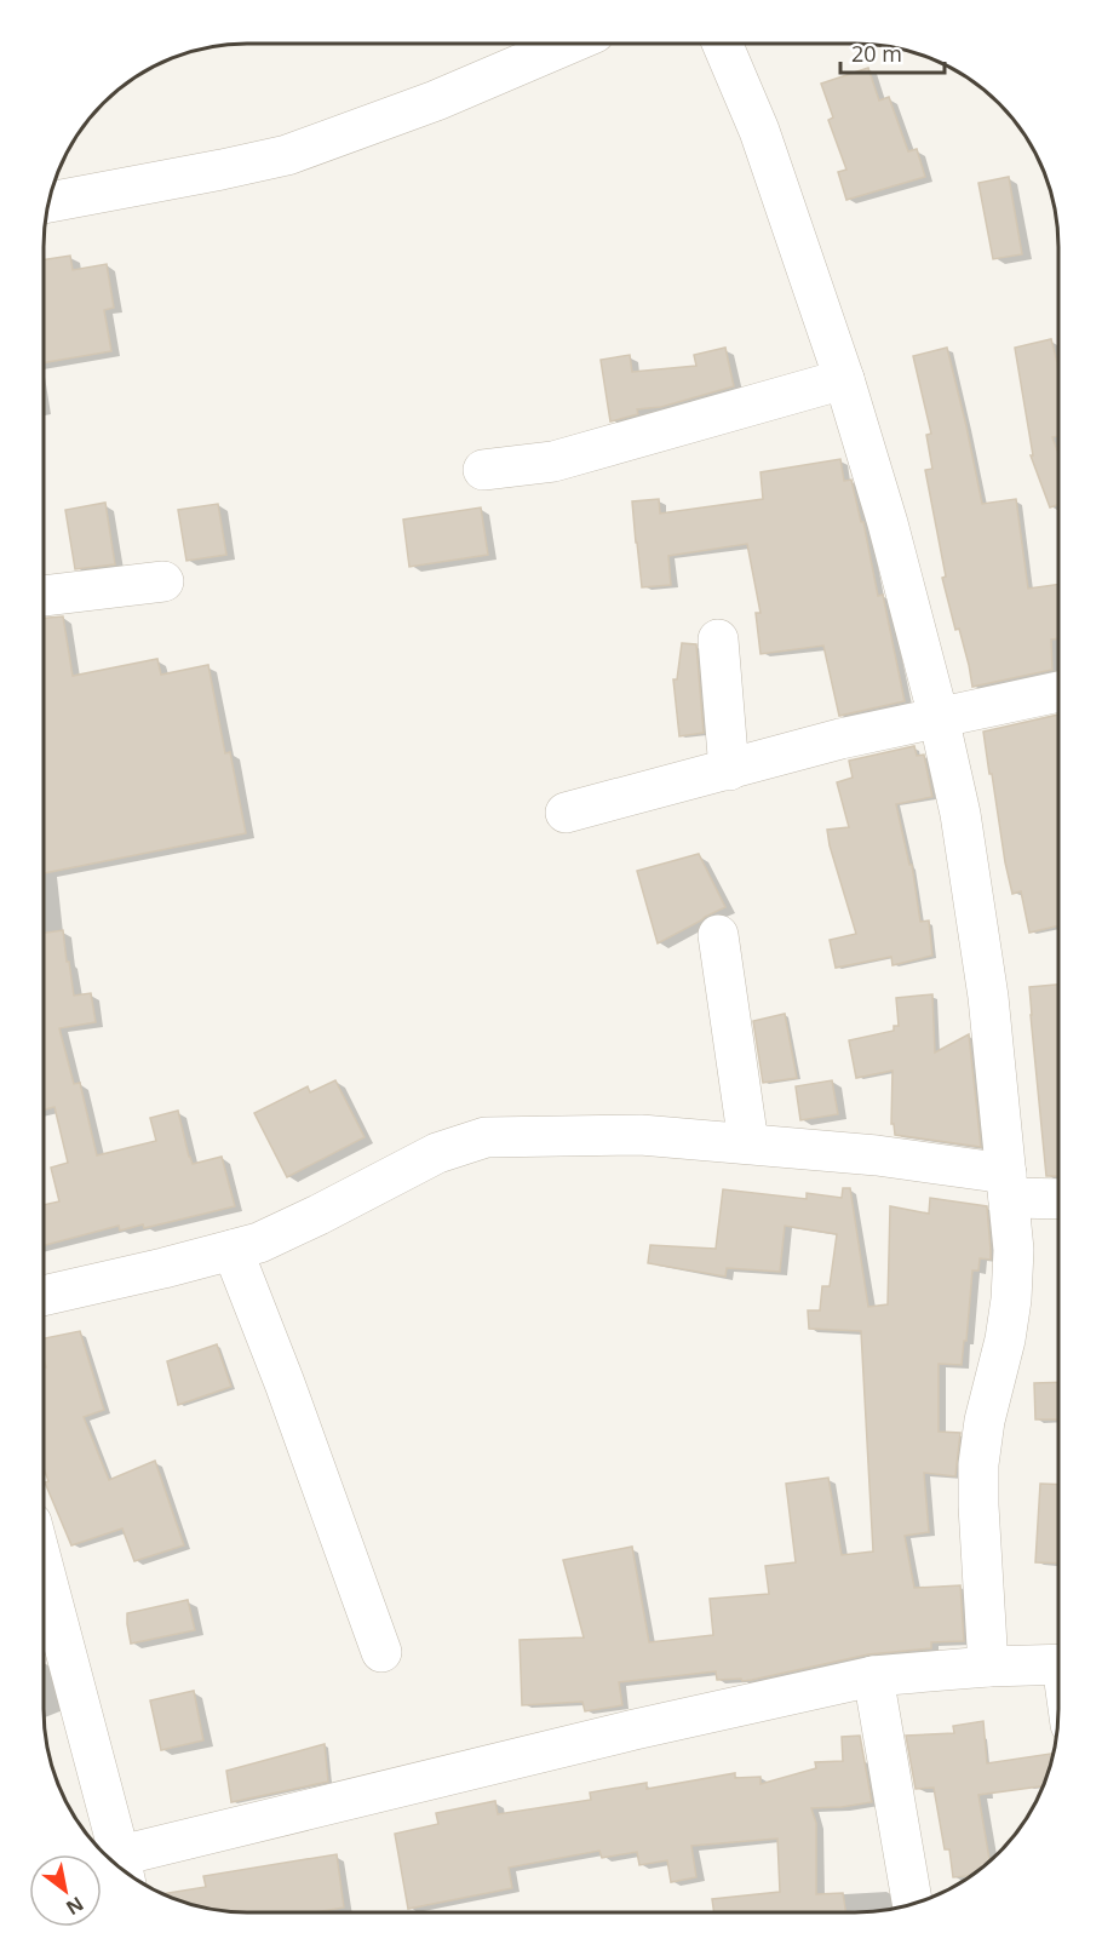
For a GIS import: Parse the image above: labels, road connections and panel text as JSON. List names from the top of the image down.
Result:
{
  "scale_bar": "20 m",
  "north": "bottom right"
}
